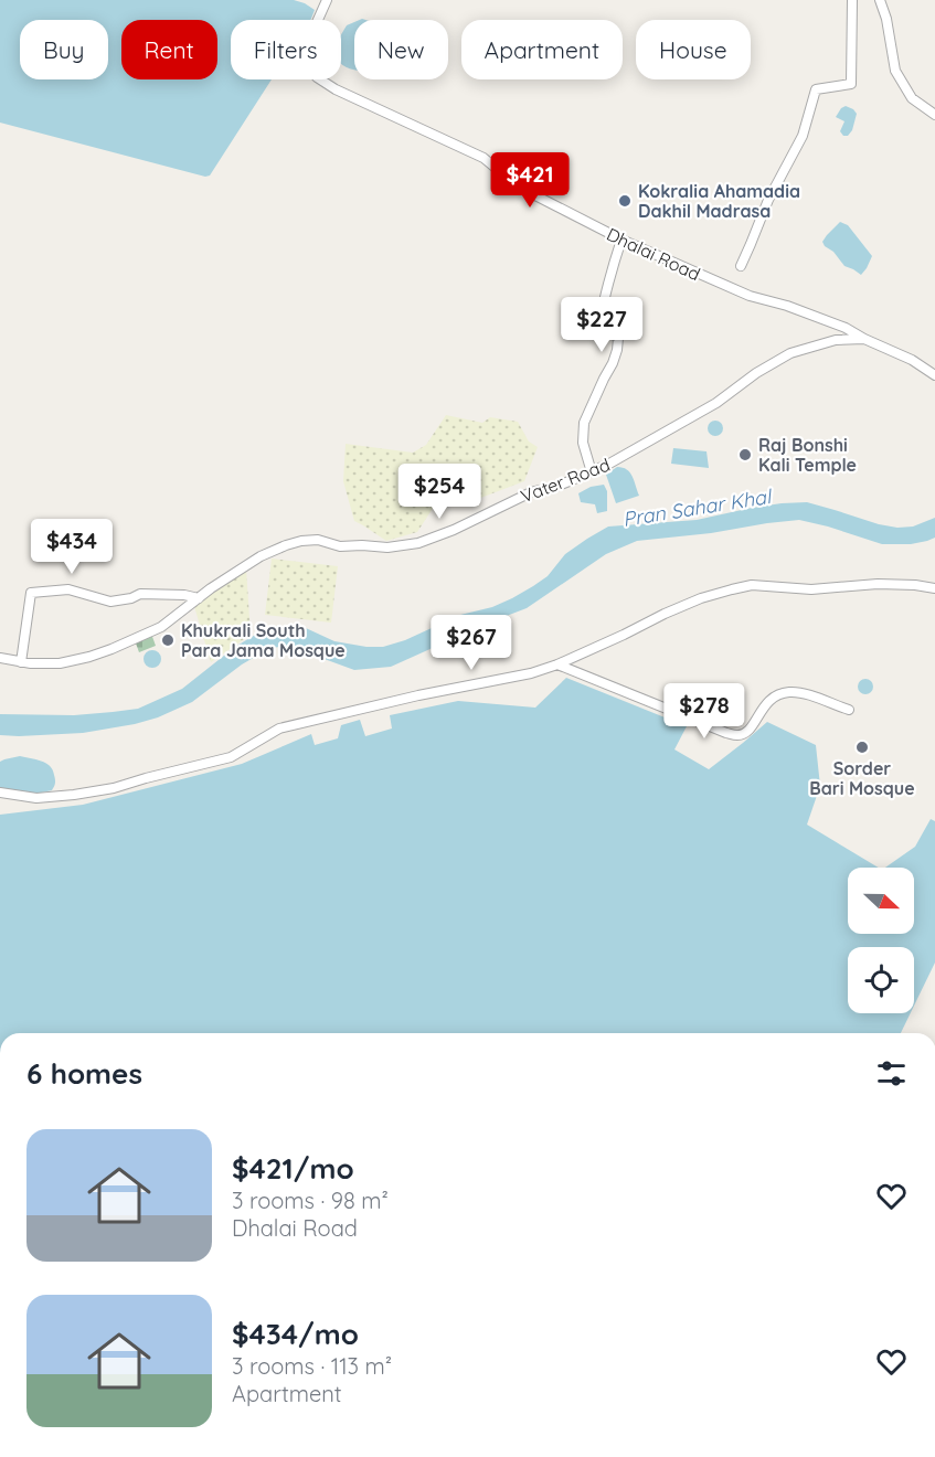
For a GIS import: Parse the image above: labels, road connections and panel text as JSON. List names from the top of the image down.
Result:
{
  "streets": {
    "street": ["Dhalai Road", "Vater Road"]
  },
  "crossings": [
    ["Dhalai Road", "Vater Road"]
  ],
  "water": ["Pran Sahar Khal"],
  "places": [
    "Kokralia Ahamadia Dakhil Madrasa",
    "Raj Bonshi Kali Temple",
    "Khukrali South Para Jama Mosque",
    "Sorder Bari Mosque"
  ],
  "north": "right",
  "page": {
    "chip": [
      "Buy",
      "Rent",
      "Filters",
      "New",
      "Apartment",
      "House"
    ],
    "price": [
      "$421",
      "$227",
      "$254",
      "$434",
      "$267",
      "$278"
    ],
    "heading": "6 homes",
    "list": [
      {
        "name": "$421/mo",
        "note": "3 rooms · 98 m² · Dhalai Road"
      },
      {
        "name": "$434/mo",
        "note": "3 rooms · 113 m² · Apartment"
      }
    ]
  }
}
